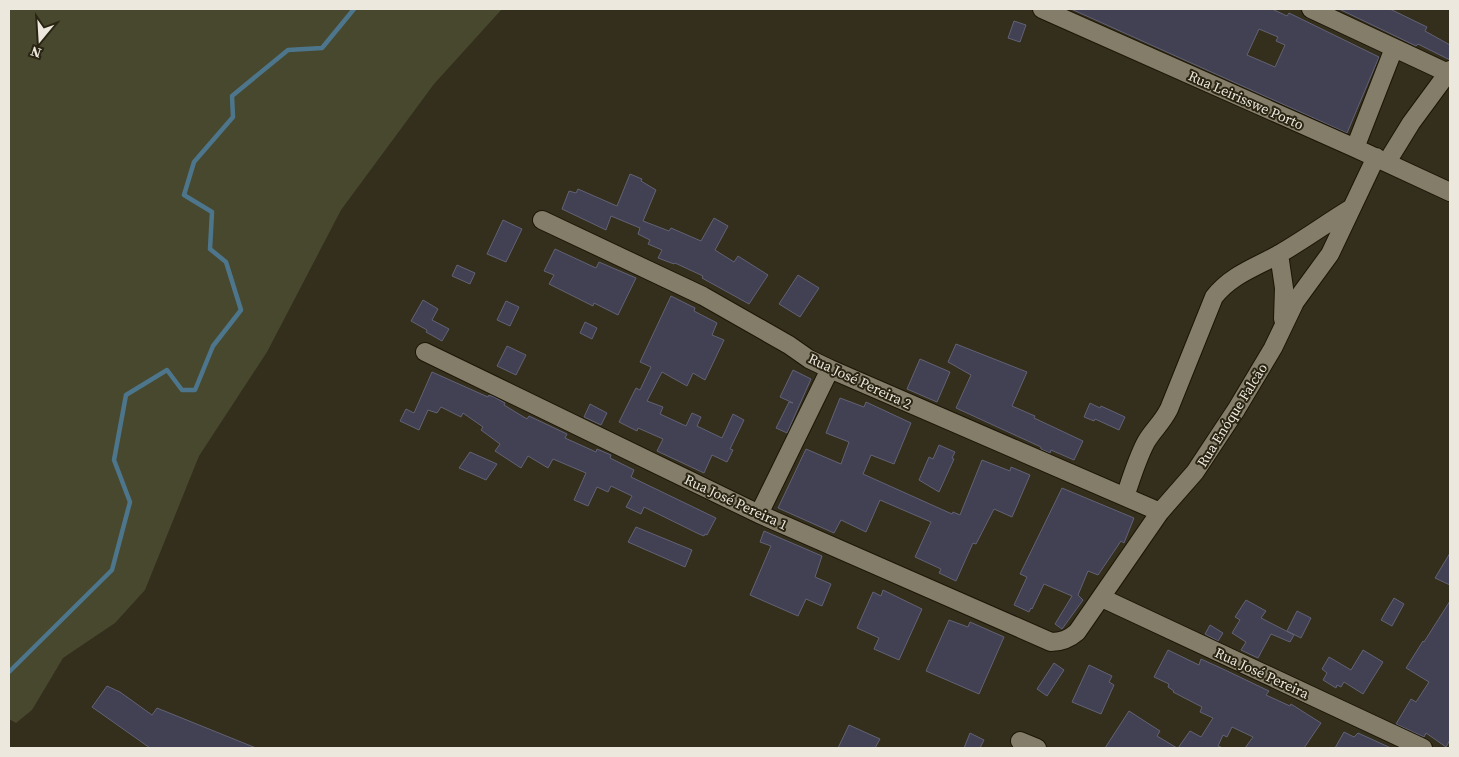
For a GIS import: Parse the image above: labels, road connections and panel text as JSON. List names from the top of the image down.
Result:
{
  "streets": {
    "street": [
      "Rua Leirisswe Porto",
      "Rua José Pereira 2",
      "Rua Enóque Falcão",
      "Rua José Pereira 1",
      "Rua José Pereira"
    ]
  },
  "crossings": [
    ["Rua Leirisswe Porto", "Rua Enóque Falcão"],
    ["Rua José Pereira 2", "Rua Enóque Falcão"],
    ["Rua Enóque Falcão", "Rua José Pereira 1"],
    ["Rua Enóque Falcão", "Rua José Pereira"]
  ],
  "north": "bottom"
}
